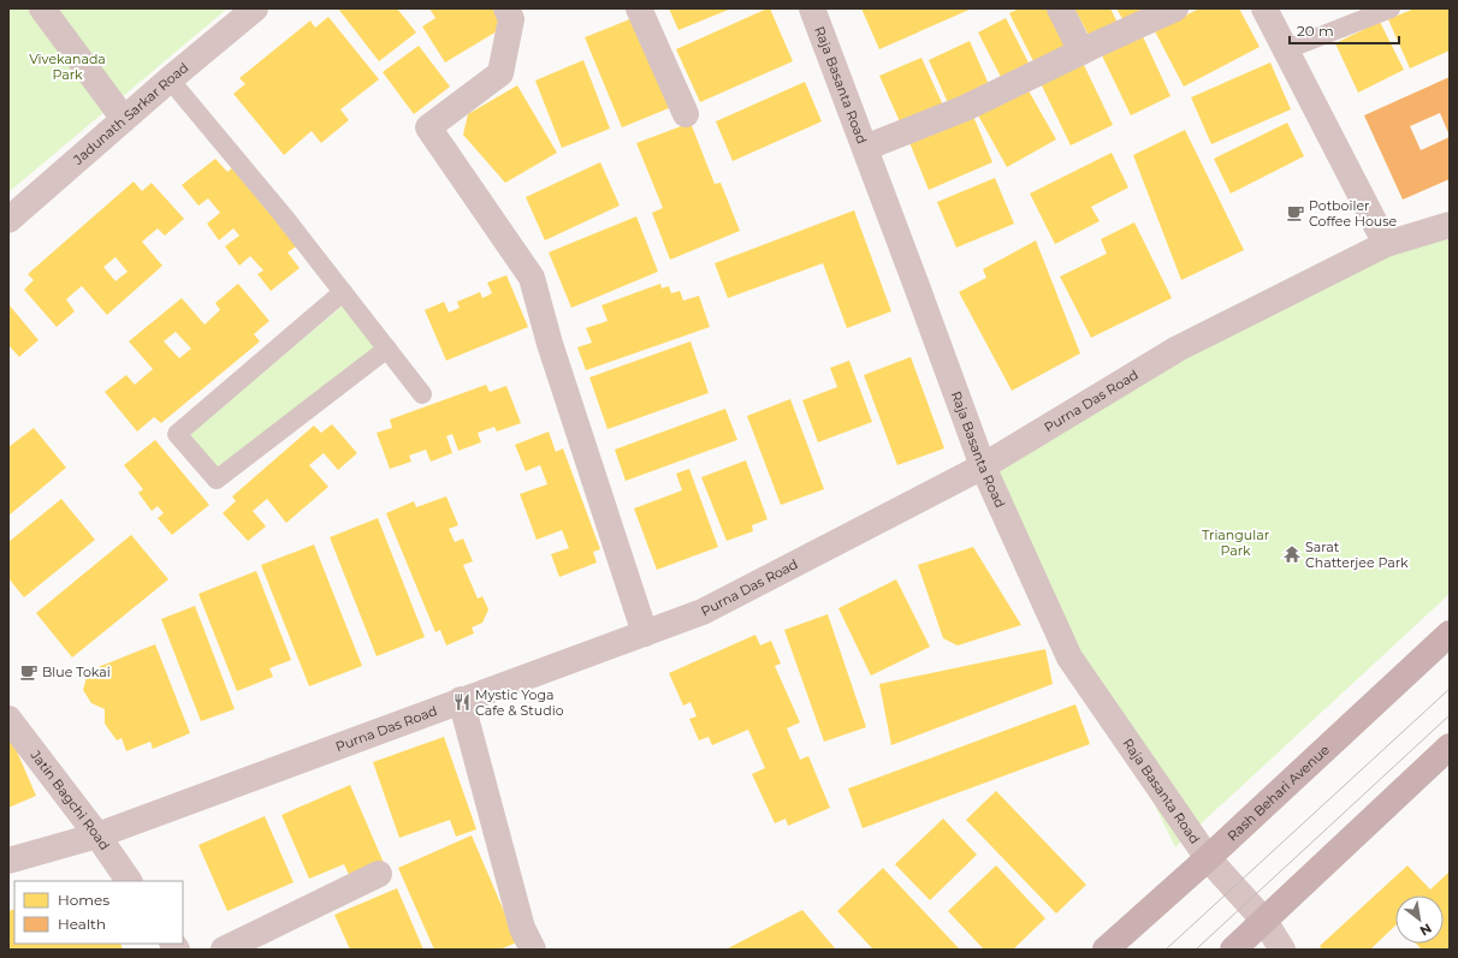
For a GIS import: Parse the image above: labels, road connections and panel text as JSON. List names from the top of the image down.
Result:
{
  "streets": {
    "main road": ["Rash Behari Avenue"],
    "street": [
      "Raja Basanta Road",
      "Jadunath Sarkar Road",
      "Purna Das Road",
      "Jatin Bagchi Road"
    ]
  },
  "crossings": [
    ["Raja Basanta Road", "Purna Das Road"],
    ["Raja Basanta Road", "Rash Behari Avenue"],
    ["Purna Das Road", "Jatin Bagchi Road"]
  ],
  "parks": ["Vivekanada Park", "Triangular Park"],
  "places": {
    "cafe": ["Potboiler Coffee House", "Blue Tokai"],
    "temple": ["Sarat Chatterjee Park"],
    "restaurant": ["Mystic Yoga Cafe & Studio"]
  },
  "legend": ["Homes", "Health"],
  "scale_bar": "20 m",
  "north": "bottom right"
}
